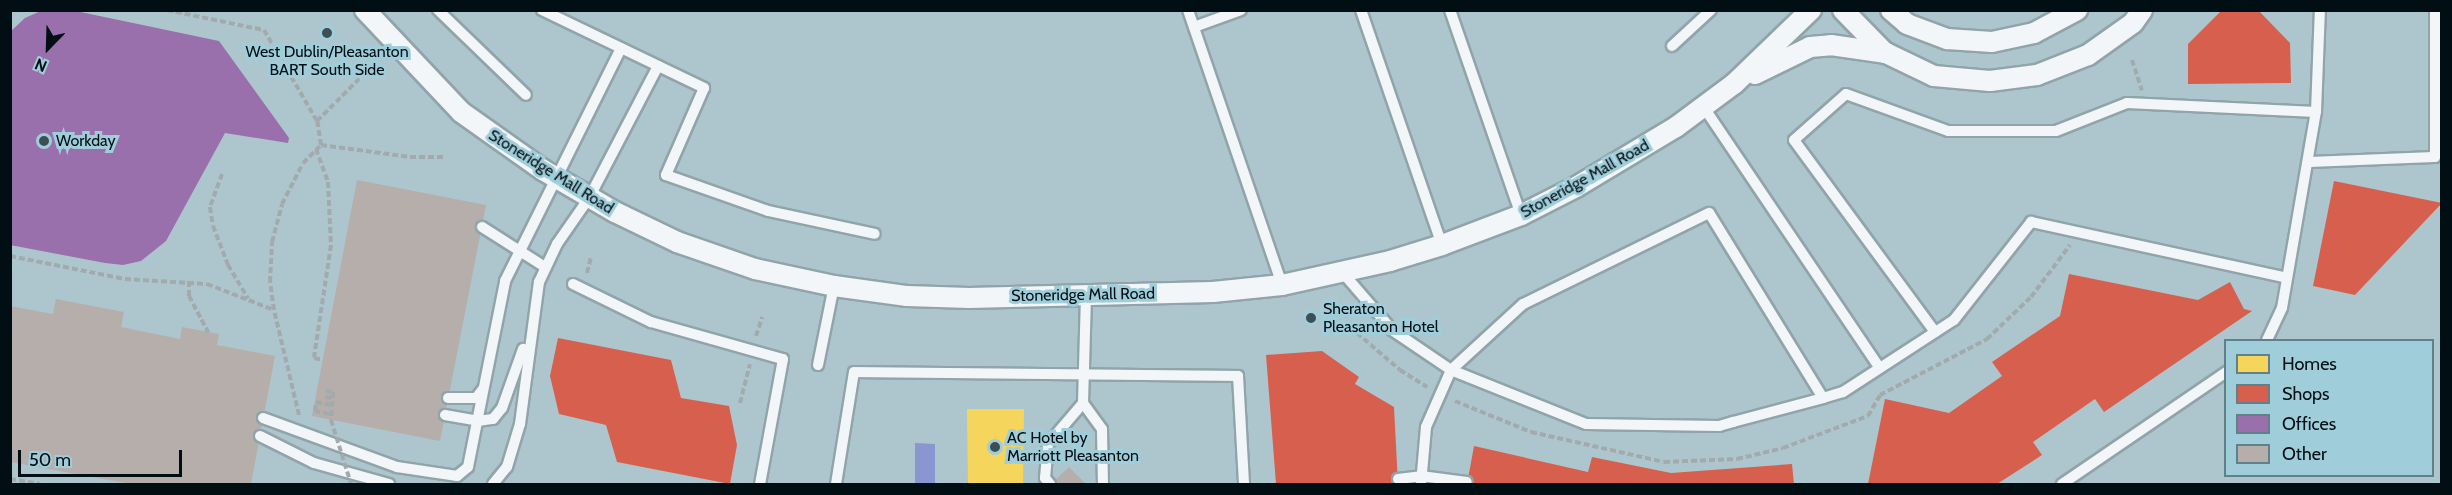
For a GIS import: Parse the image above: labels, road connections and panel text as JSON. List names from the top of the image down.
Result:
{
  "streets": {
    "street": ["Stoneridge Mall Road"]
  },
  "places": [
    "West Dublin/Pleasanton BART South Side",
    "Workday",
    "Sheraton Pleasanton Hotel",
    "AC Hotel by Marriott Pleasanton"
  ],
  "legend": [
    "Homes",
    "Shops",
    "Offices",
    "Other"
  ],
  "scale_bar": "50 m",
  "north": "bottom left"
}
